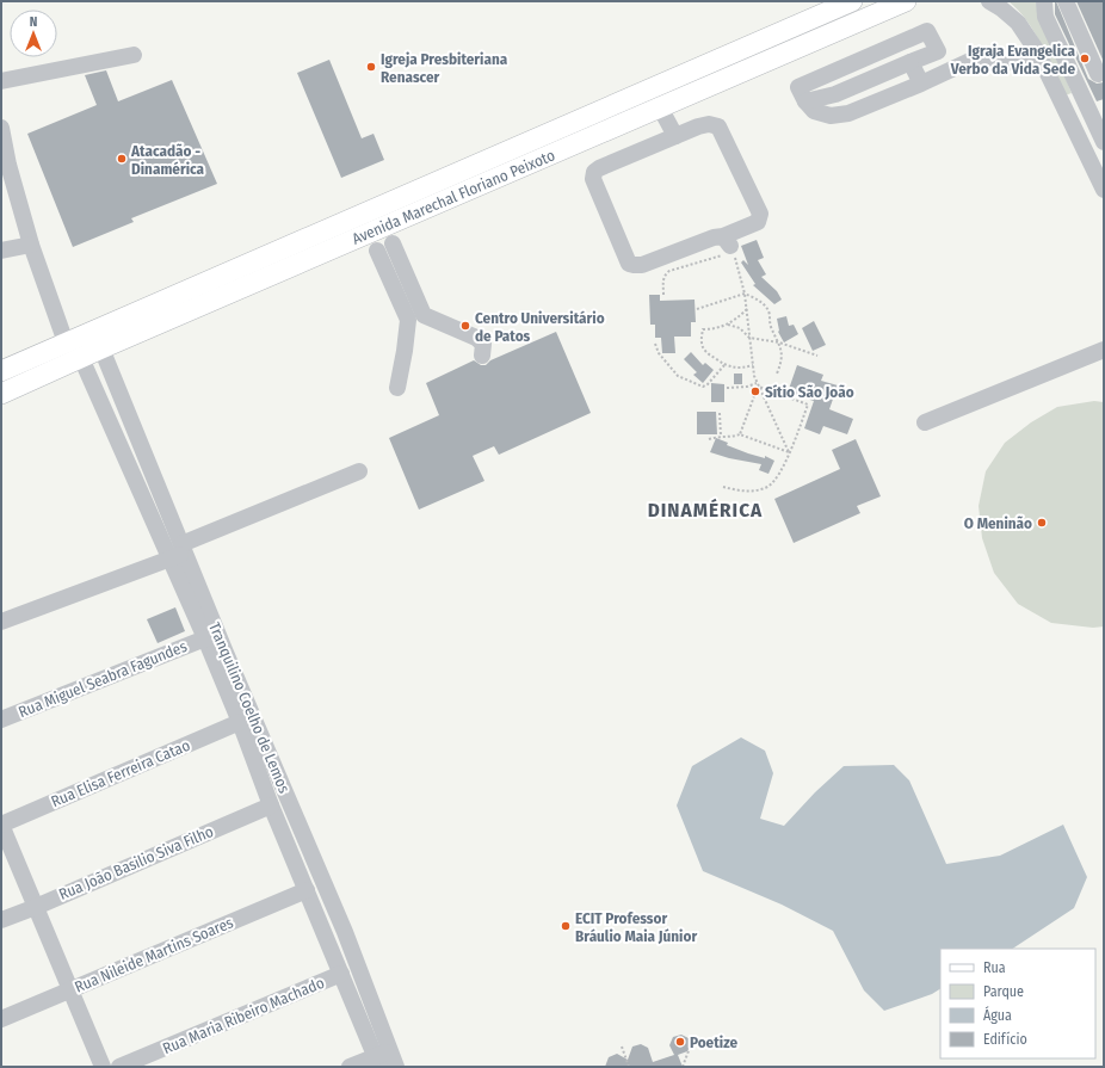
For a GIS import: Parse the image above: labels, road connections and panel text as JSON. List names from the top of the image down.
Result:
{
  "streets": {
    "main road": ["Avenida Marechal Floriano Peixoto"],
    "street": [
      "Rua Miguel Seabra Fagundes",
      "Tranquilino Coelho de Lemos",
      "Rua Elisa Ferreira Catao",
      "Rua João Basilio Siva Filho",
      "Rua Nileide Martins Soares",
      "Rua Maria Ribeiro Machado"
    ]
  },
  "crossings": [
    ["Avenida Marechal Floriano Peixoto", "Tranquilino Coelho de Lemos"],
    ["Rua Miguel Seabra Fagundes", "Tranquilino Coelho de Lemos"],
    ["Tranquilino Coelho de Lemos", "Rua Elisa Ferreira Catao"],
    ["Tranquilino Coelho de Lemos", "Rua João Basilio Siva Filho"],
    ["Tranquilino Coelho de Lemos", "Rua Nileide Martins Soares"],
    ["Tranquilino Coelho de Lemos", "Rua Maria Ribeiro Machado"]
  ],
  "districts": ["DINAMÉRICA"],
  "places": [
    "Igraja Evangelica Verbo da Vida Sede",
    "Igreja Presbiteriana Renascer",
    "Atacadão - Dinamérica",
    "Centro Universitário de Patos",
    "Sítio São João",
    "O Meninão",
    "ECIT Professor Bráulio Maia Júnior",
    "Poetize"
  ],
  "legend": [
    "Rua",
    "Parque",
    "Água",
    "Edifício"
  ],
  "north": "top"
}
